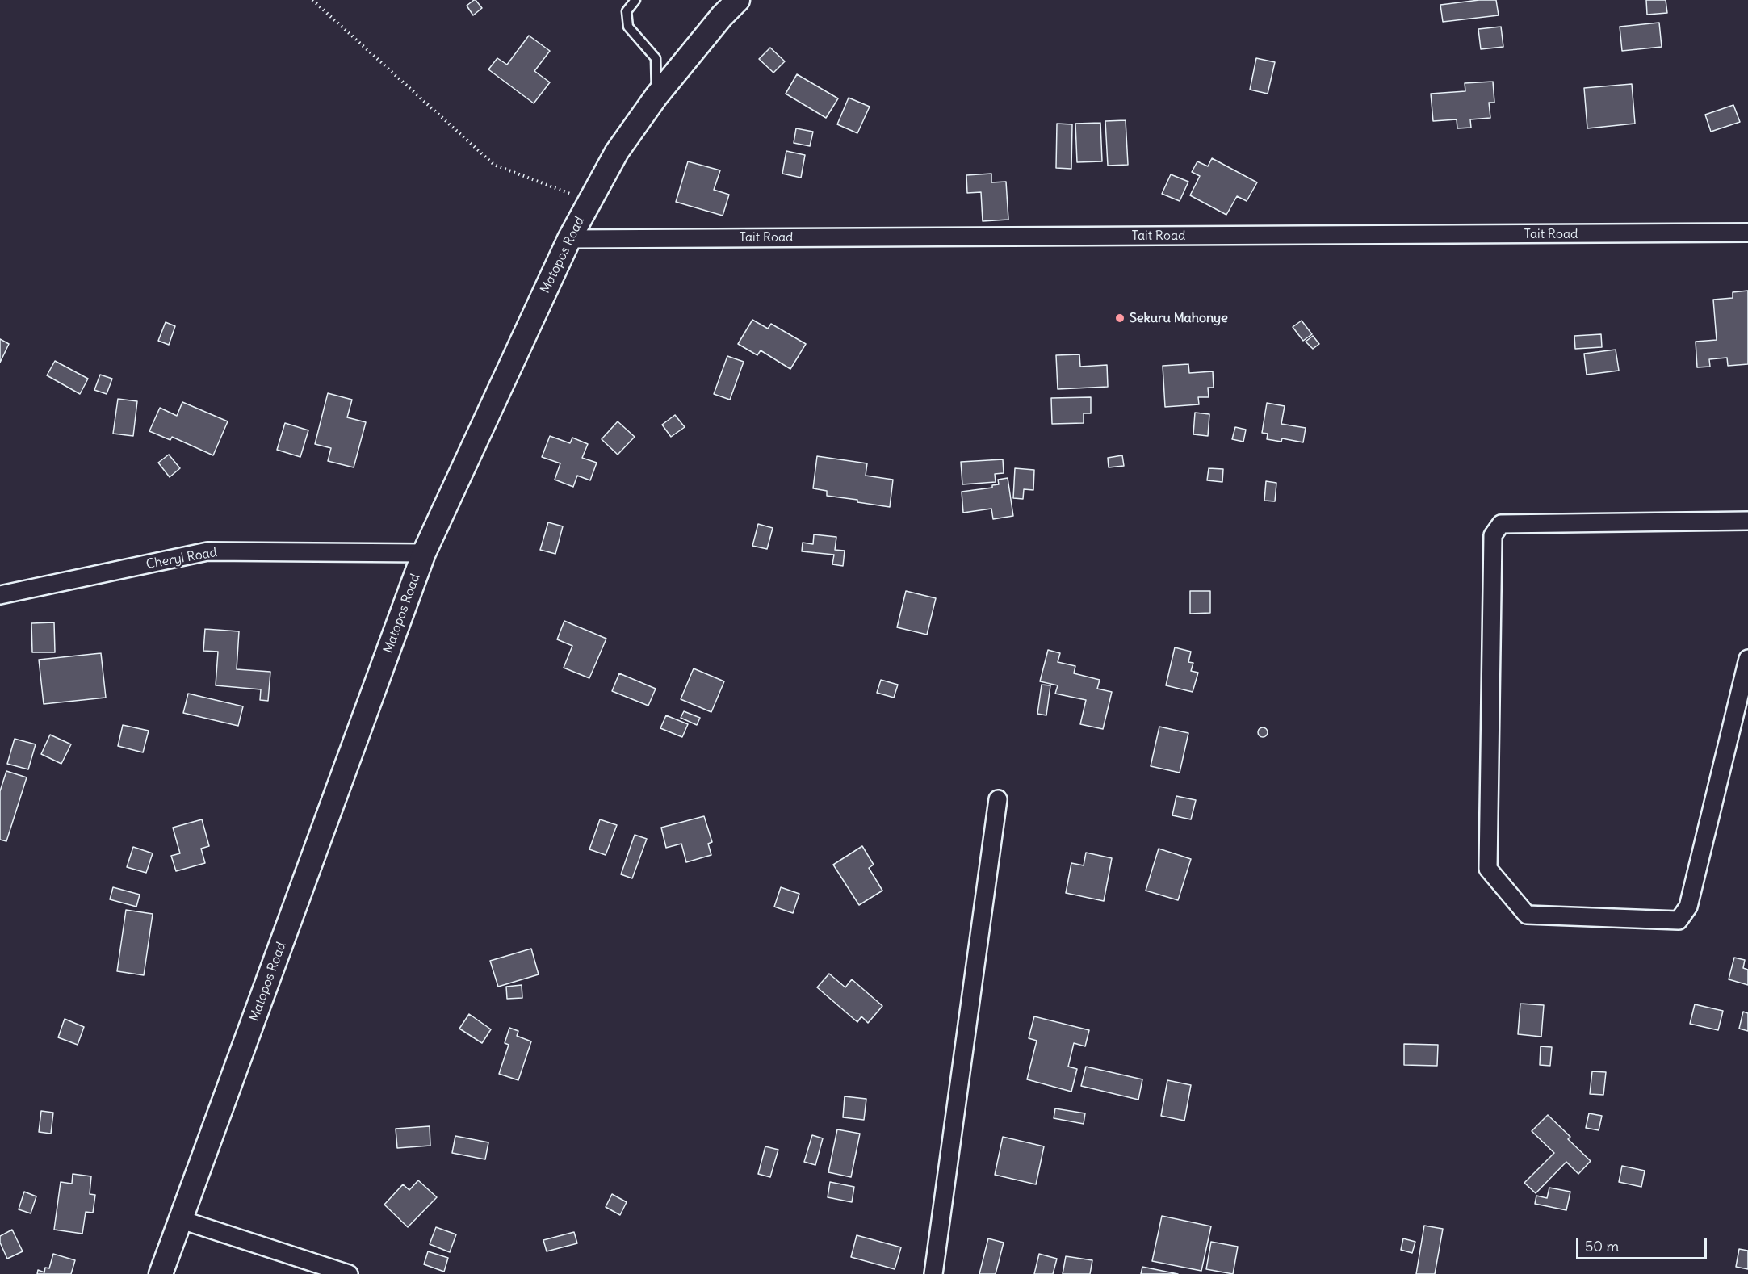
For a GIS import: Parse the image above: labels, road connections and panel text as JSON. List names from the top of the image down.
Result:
{
  "streets": {
    "main road": ["Matopos Road"],
    "street": ["Tait Road", "Cheryl Road"]
  },
  "crossings": [
    ["Tait Road", "Matopos Road"],
    ["Matopos Road", "Cheryl Road"]
  ],
  "places": ["Sekuru Mahonye"],
  "scale_bar": "50 m"
}
